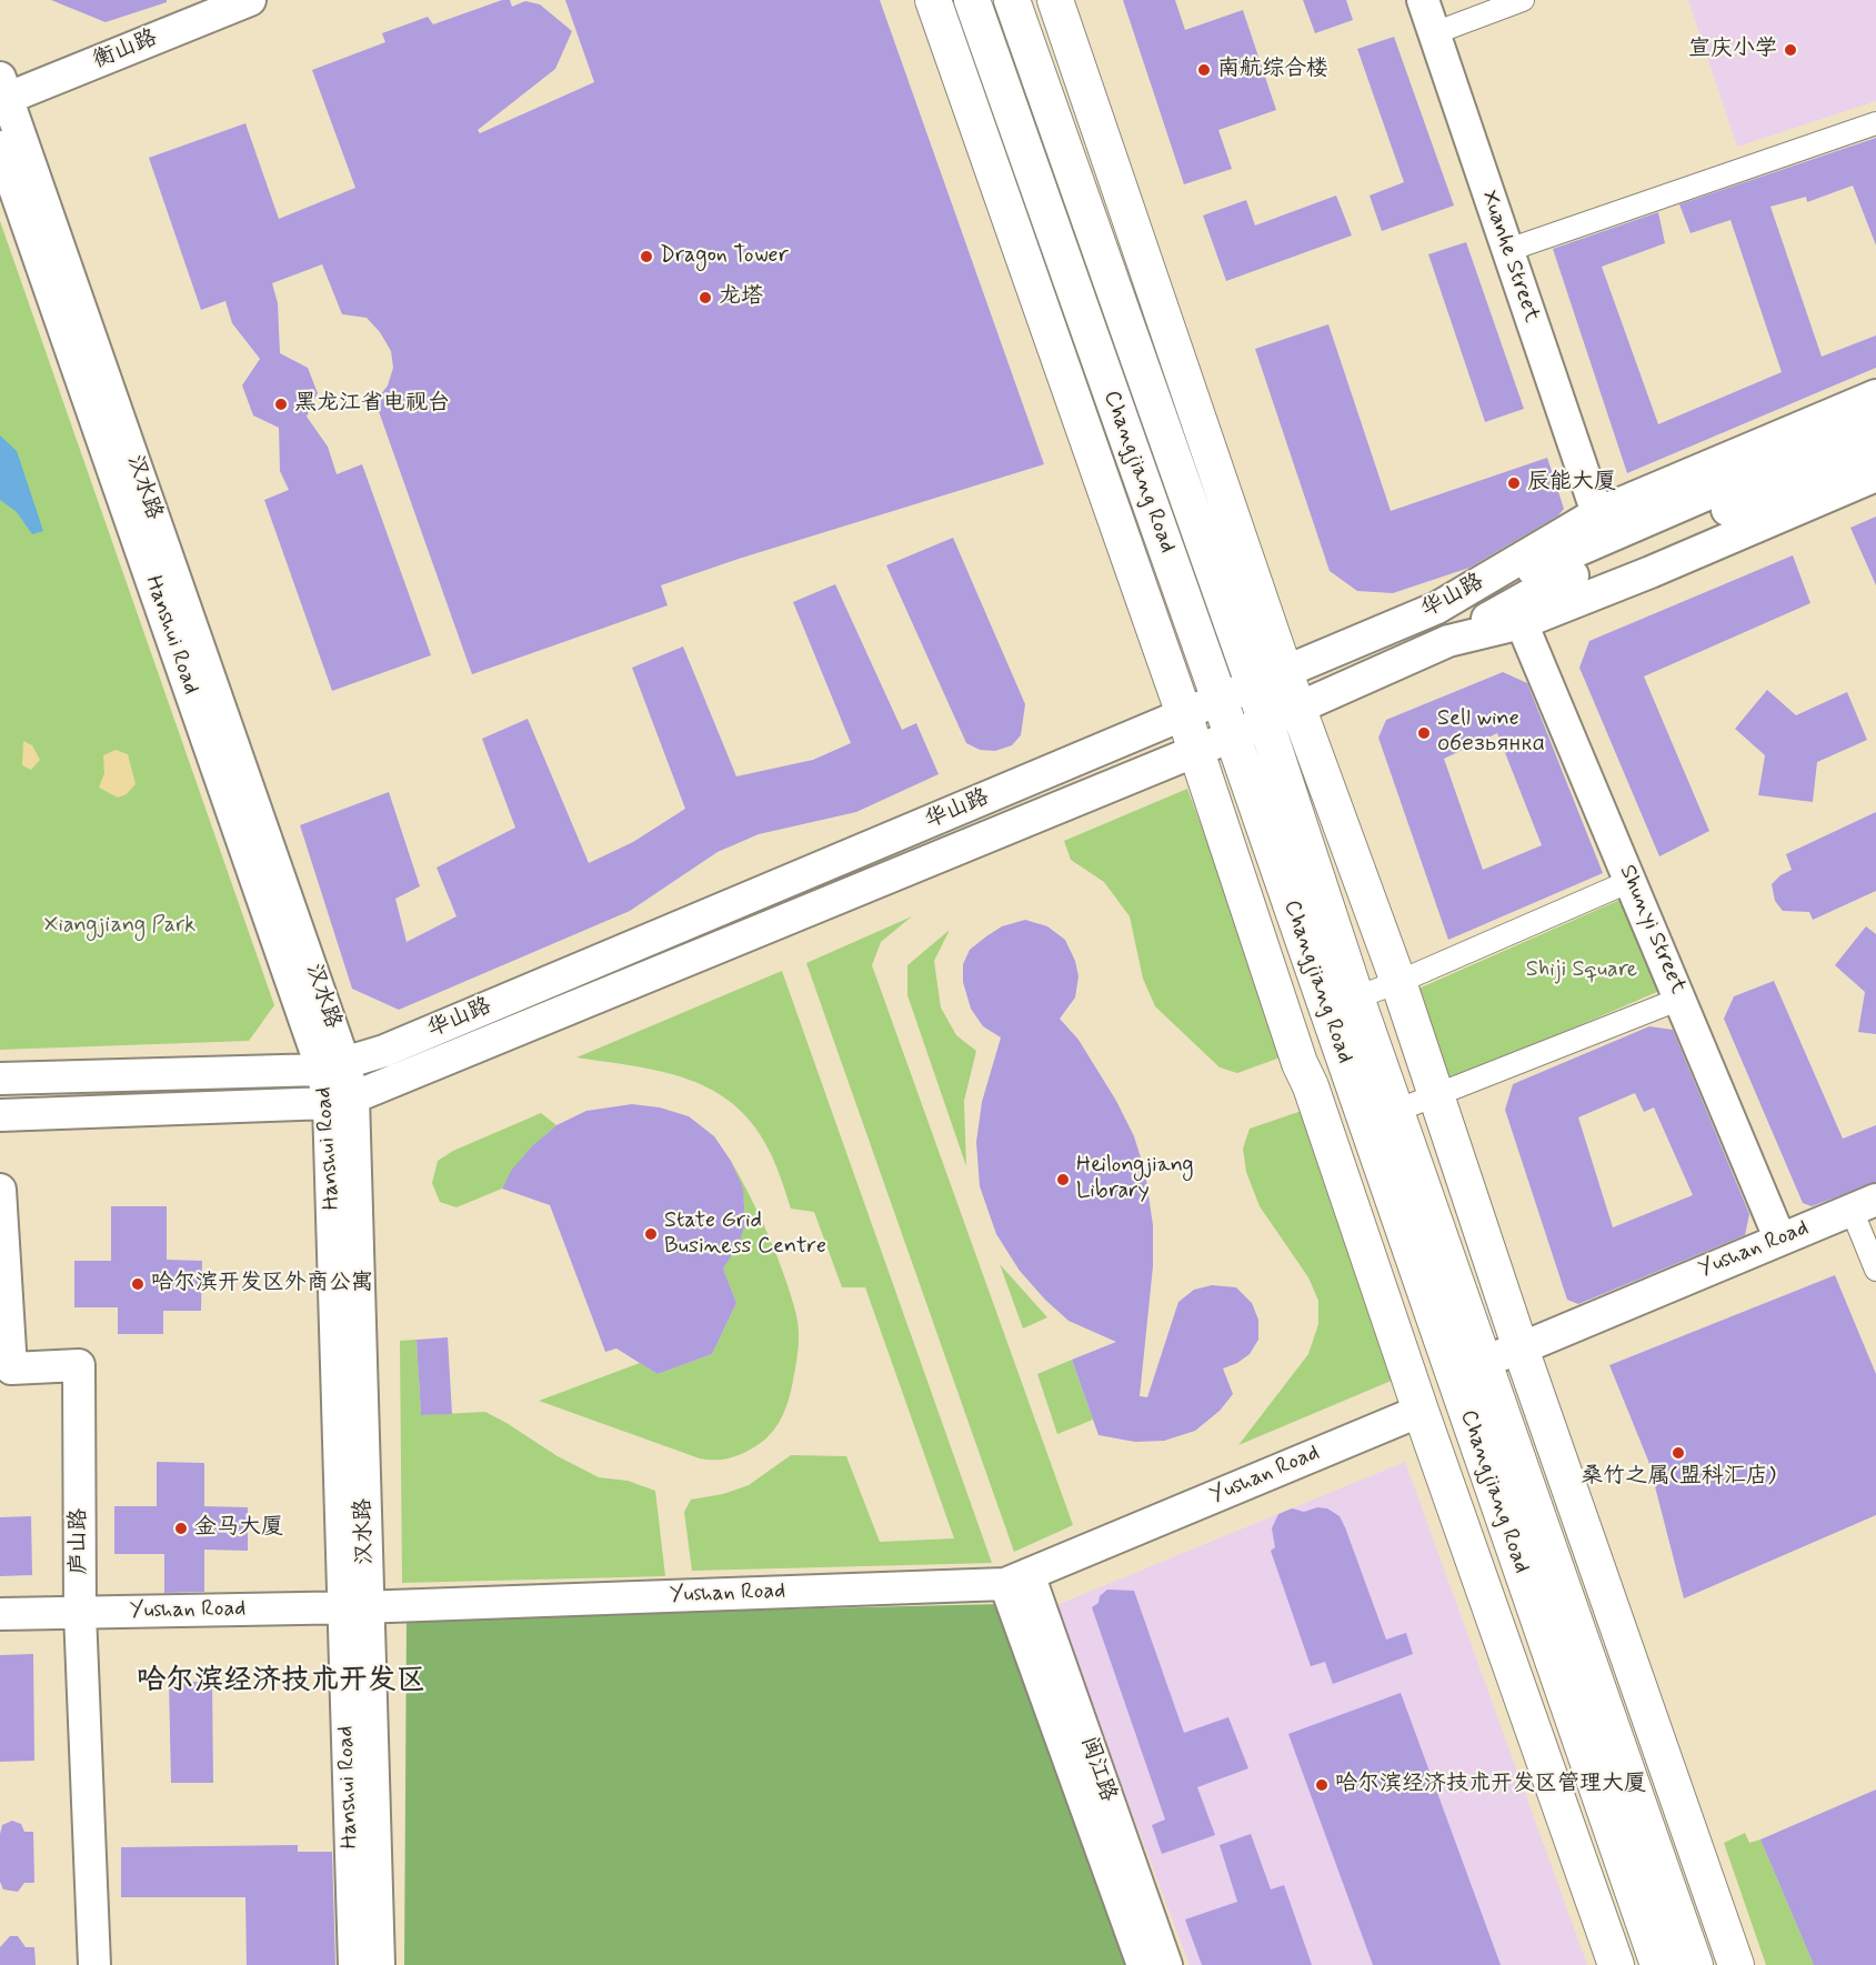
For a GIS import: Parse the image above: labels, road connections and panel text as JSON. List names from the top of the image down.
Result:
{
  "streets": {
    "main road": [
      "衡山路",
      "Xuanhe Street",
      "Changjiang Road",
      "汉水路",
      "华山路",
      "Hanshui Road",
      "Shunyi Street",
      "Yushan Road",
      "庐山路",
      "闽江路"
    ]
  },
  "crossings": [
    ["衡山路", "汉水路"],
    ["Xuanhe Street", "华山路"],
    ["Changjiang Road", "华山路"],
    ["Changjiang Road", "Yushan Road"],
    ["汉水路", "华山路"],
    ["汉水路", "Hanshui Road"],
    ["华山路", "Hanshui Road"],
    ["华山路", "Shunyi Street"],
    ["Hanshui Road", "Yushan Road"],
    ["Shunyi Street", "Yushan Road"],
    ["Yushan Road", "庐山路"],
    ["Yushan Road", "闽江路"]
  ],
  "districts": ["哈尔滨经济技术开发区"],
  "parks": ["Xiangjiang Park", "Shiji Square"],
  "places": [
    "宣庆小学",
    "南航综合楼",
    "Dragon Tower",
    "龙塔",
    "黑龙江省电视台",
    "辰能大厦",
    "Sell wine обезьянка",
    "Heilongjiang Library",
    "State Grid Business Centre",
    "哈尔滨开发区外商公寓",
    "桑竹之属(盟科汇店)",
    "金马大厦",
    "哈尔滨经济技术开发区管理大厦"
  ]
}
